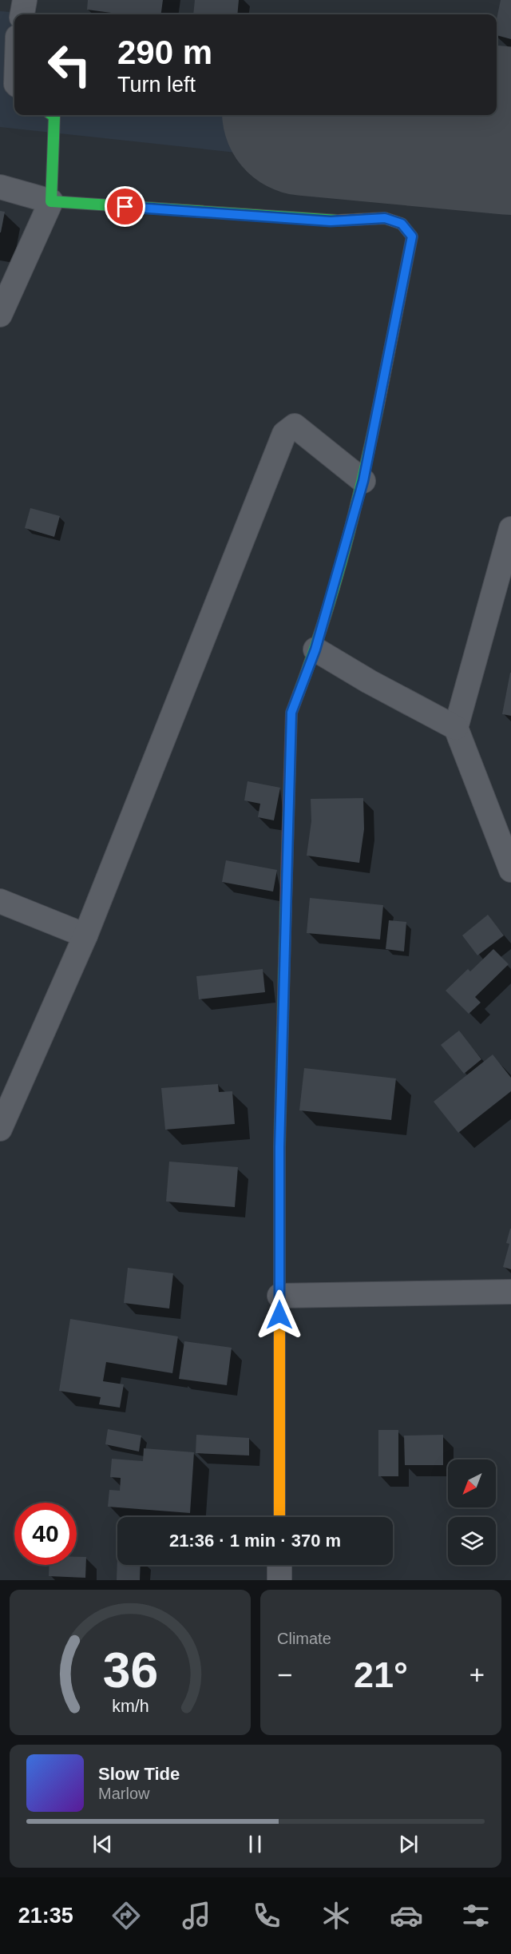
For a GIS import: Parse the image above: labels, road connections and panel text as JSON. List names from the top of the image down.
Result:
{
  "north": "bottom left",
  "page": {
    "turn": ["290 m", "Turn left"],
    "limit": "40",
    "trip": "21:36 · 1 min · 370 m",
    "tile": "Climate",
    "heat": ["−", "21°", "+"],
    "song": ["Slow Tide", "Marlow"],
    "tabs": "21:35",
    "gauge": ["36", "km/h"]
  }
}
